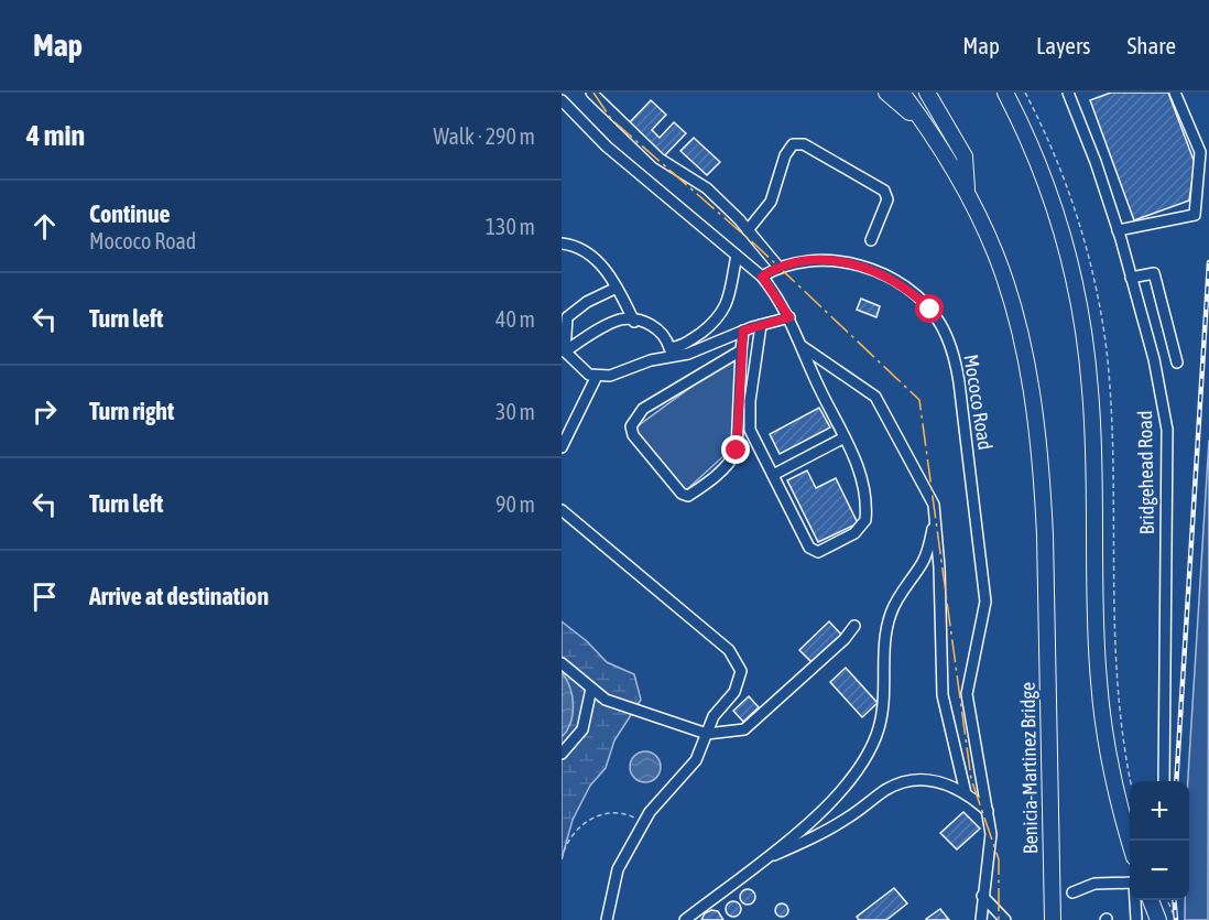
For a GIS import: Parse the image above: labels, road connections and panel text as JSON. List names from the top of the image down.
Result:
{
  "streets": {
    "highway": ["Benicia-Martinez Bridge"],
    "street": ["Mococo Road", "Bridgehead Road"]
  },
  "page": {
    "header": "Map",
    "nav": ["Map", "Layers", "Share"],
    "heading": ["4 min", "Walk · 290 m"],
    "list": [
      ["Continue", "Mococo Road", "130 m"],
      ["Turn left", "40 m"],
      ["Turn right", "30 m"],
      ["Turn left", "90 m"],
      "Arrive at destination"
    ],
    "map_buttons": ["+", "−"]
  }
}
